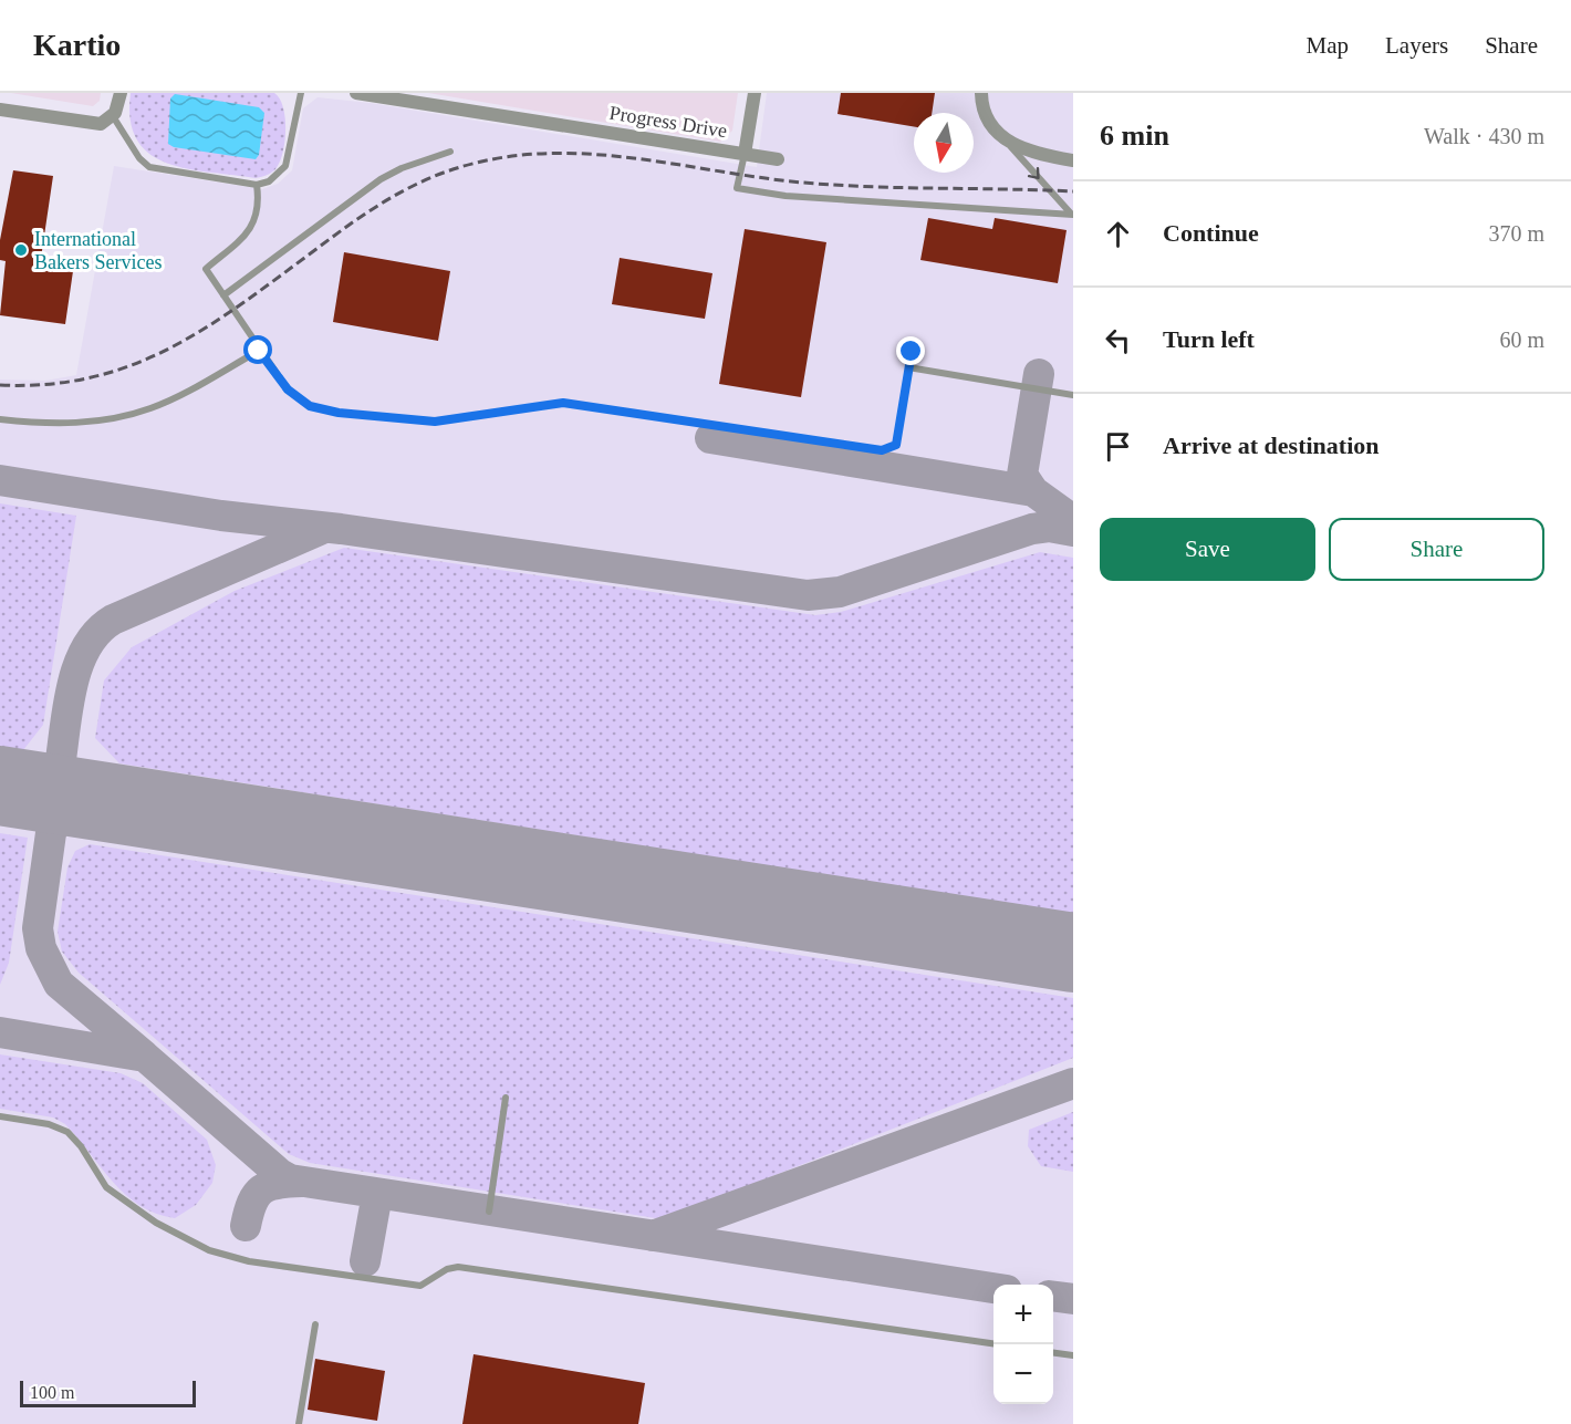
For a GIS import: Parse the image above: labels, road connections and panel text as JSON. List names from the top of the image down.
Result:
{
  "streets": {
    "street": ["Progress Drive"]
  },
  "places": ["International Bakers Services"],
  "scale_bar": "100 m",
  "north": "bottom",
  "page": {
    "header": "Kartio",
    "nav": ["Map", "Layers", "Share"],
    "heading": ["6 min", "Walk · 430 m"],
    "list": [
      ["Continue", "370 m"],
      ["Turn left", "60 m"],
      "Arrive at destination"
    ],
    "buttons": ["Save", "Share"],
    "map_buttons": ["+", "−"],
    "scale": "100 m"
  }
}
